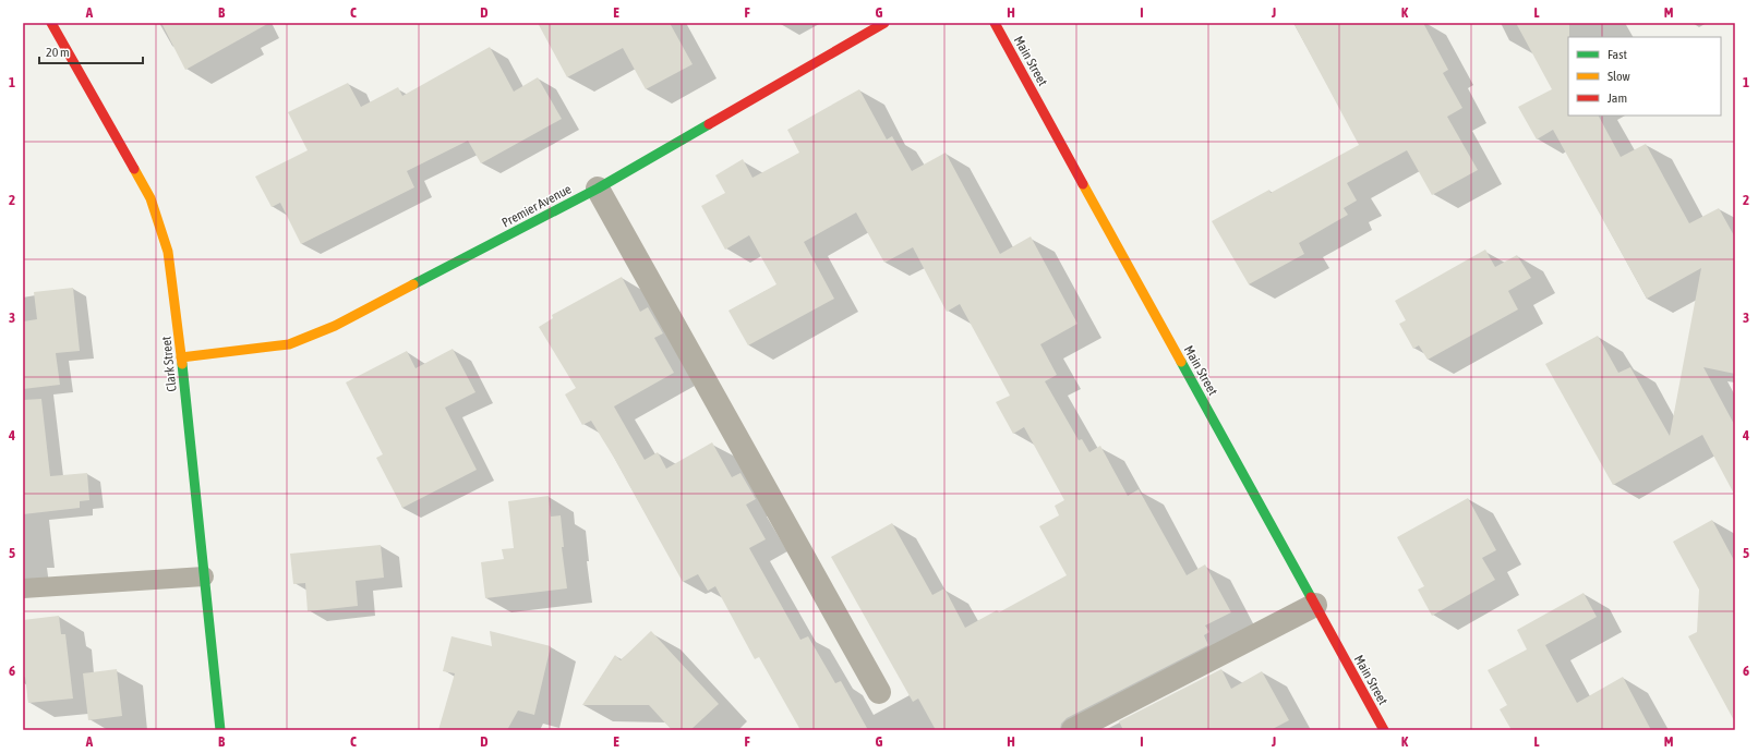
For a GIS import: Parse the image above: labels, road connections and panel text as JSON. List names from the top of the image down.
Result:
{
  "streets": {
    "street": ["Main Street", "Premier Avenue", "Clark Street"]
  },
  "crossings": [
    ["Premier Avenue", "Clark Street"]
  ],
  "legend": ["Fast", "Slow", "Jam"],
  "scale_bar": "20 m",
  "grid": {
    "columns": [
      "A",
      "B",
      "C",
      "D",
      "E",
      "F",
      "G",
      "H",
      "I",
      "J",
      "K",
      "L",
      "M"
    ],
    "rows": [
      "1",
      "2",
      "3",
      "4",
      "5",
      "6"
    ]
  }
}
